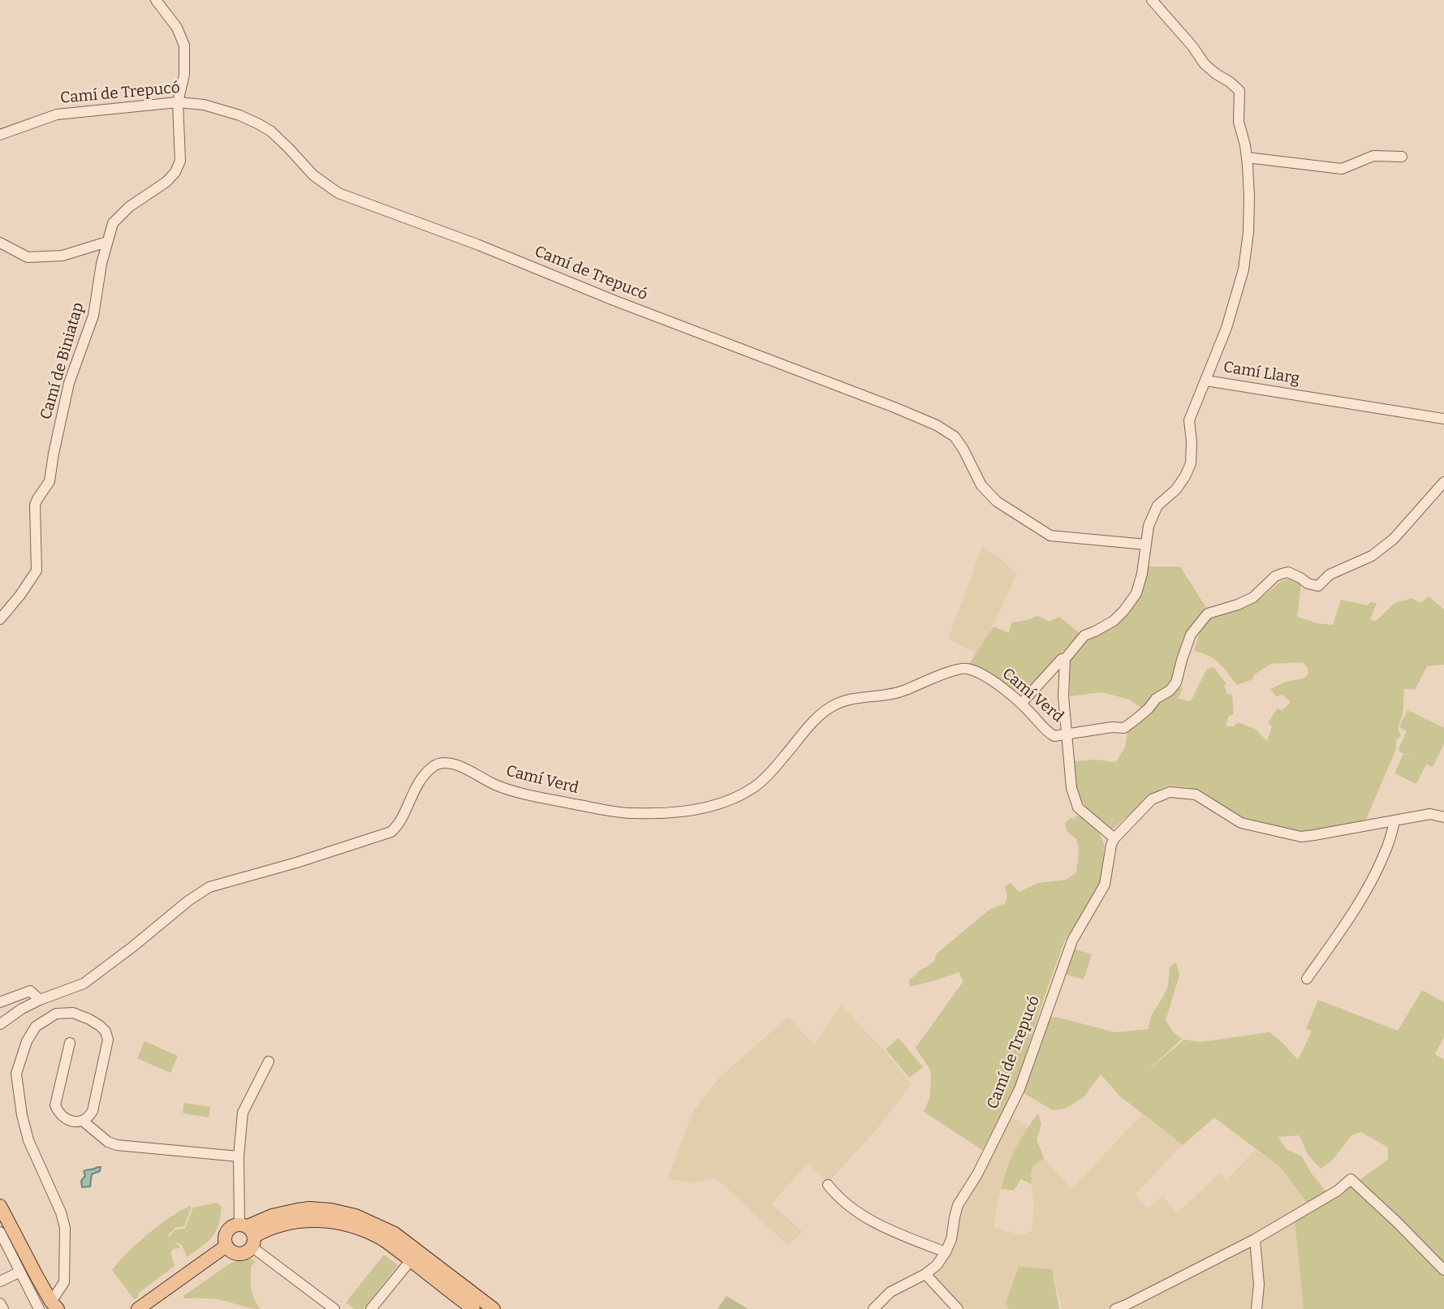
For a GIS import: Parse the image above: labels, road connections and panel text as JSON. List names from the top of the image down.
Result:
{
  "streets": {
    "street": [
      "Camí de Trepucó",
      "Camí de Biniatap",
      "Camí Llarg",
      "Camí Verd"
    ]
  },
  "crossings": [
    ["Camí de Trepucó", "Camí de Biniatap"],
    ["Camí de Trepucó", "Camí Llarg"],
    ["Camí Llarg", "Camí Verd"]
  ]
}
